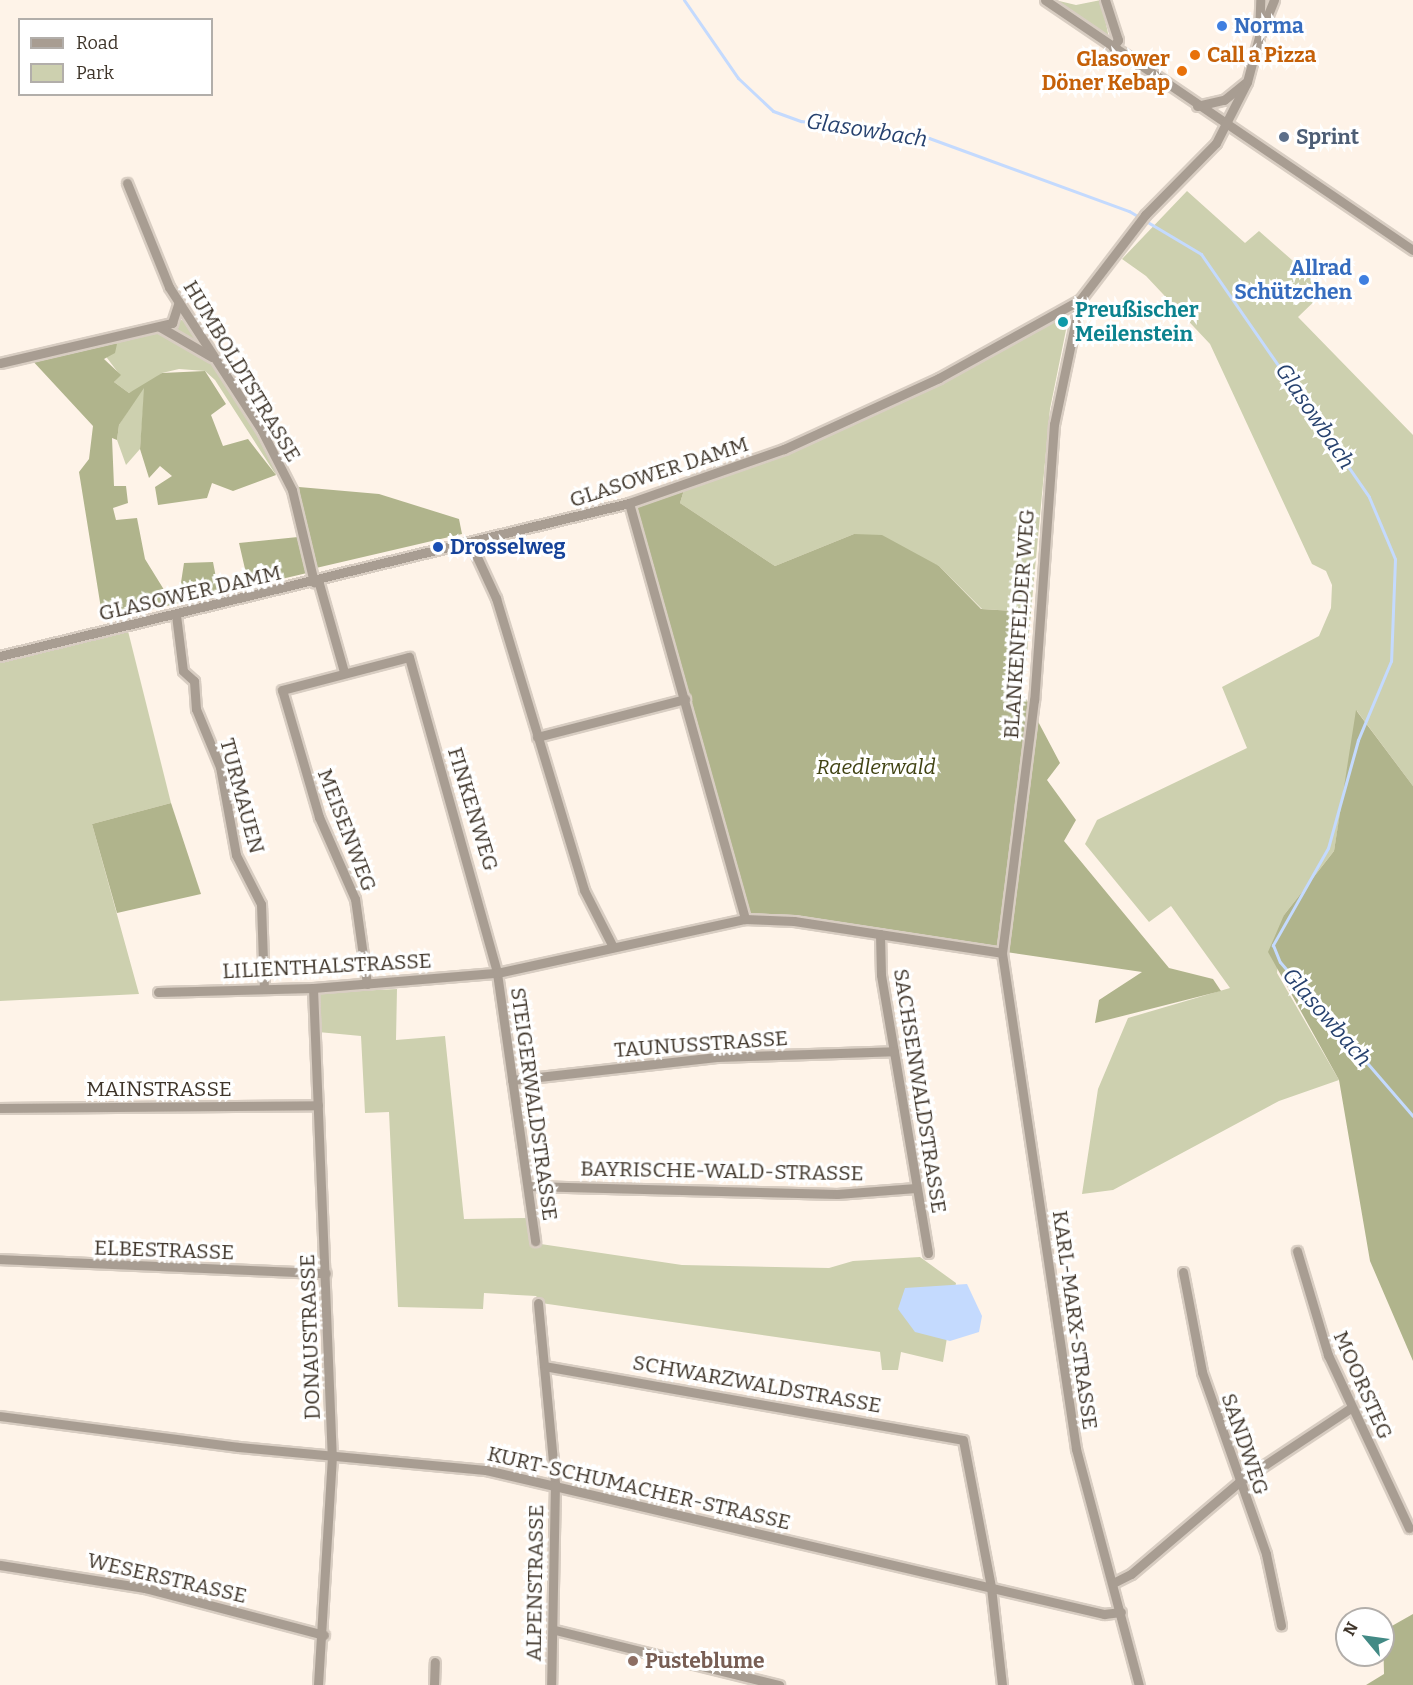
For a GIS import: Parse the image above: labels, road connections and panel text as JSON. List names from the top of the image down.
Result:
{
  "streets": {
    "street": [
      "HUMBOLDTSTRASSE",
      "GLASOWER DAMM",
      "BLANKENFELDER WEG",
      "TURMAUEN",
      "FINKENWEG",
      "MEISENWEG",
      "LILIENTHALSTRASSE",
      "TAUNUSSTRASSE",
      "MAINSTRASSE",
      "SACHSENWALDSTRASSE",
      "STEIGERWALDSTRASSE",
      "BAYRISCHE-WALD-STRASSE",
      "ELBESTRASSE",
      "KARL-MARX-STRASSE",
      "DONAUSTRASSE",
      "SCHWARZWALDSTRASSE",
      "MOORSTEG",
      "SANDWEG",
      "KURT-SCHUMACHER-STRASSE",
      "WESERSTRASSE",
      "ALPENSTRASSE"
    ]
  },
  "crossings": [
    ["HUMBOLDTSTRASSE", "GLASOWER DAMM"],
    ["HUMBOLDTSTRASSE", "FINKENWEG"],
    ["HUMBOLDTSTRASSE", "MEISENWEG"],
    ["GLASOWER DAMM", "BLANKENFELDER WEG"],
    ["GLASOWER DAMM", "TURMAUEN"],
    ["BLANKENFELDER WEG", "LILIENTHALSTRASSE"],
    ["BLANKENFELDER WEG", "KARL-MARX-STRASSE"],
    ["TURMAUEN", "LILIENTHALSTRASSE"],
    ["FINKENWEG", "MEISENWEG"],
    ["FINKENWEG", "LILIENTHALSTRASSE"],
    ["FINKENWEG", "STEIGERWALDSTRASSE"],
    ["MEISENWEG", "LILIENTHALSTRASSE"],
    ["LILIENTHALSTRASSE", "SACHSENWALDSTRASSE"],
    ["LILIENTHALSTRASSE", "STEIGERWALDSTRASSE"],
    ["LILIENTHALSTRASSE", "KARL-MARX-STRASSE"],
    ["LILIENTHALSTRASSE", "DONAUSTRASSE"],
    ["TAUNUSSTRASSE", "SACHSENWALDSTRASSE"],
    ["TAUNUSSTRASSE", "STEIGERWALDSTRASSE"],
    ["MAINSTRASSE", "DONAUSTRASSE"],
    ["SACHSENWALDSTRASSE", "BAYRISCHE-WALD-STRASSE"],
    ["STEIGERWALDSTRASSE", "BAYRISCHE-WALD-STRASSE"],
    ["ELBESTRASSE", "DONAUSTRASSE"],
    ["KARL-MARX-STRASSE", "KURT-SCHUMACHER-STRASSE"],
    ["DONAUSTRASSE", "KURT-SCHUMACHER-STRASSE"],
    ["DONAUSTRASSE", "WESERSTRASSE"],
    ["SCHWARZWALDSTRASSE", "KURT-SCHUMACHER-STRASSE"],
    ["SCHWARZWALDSTRASSE", "ALPENSTRASSE"],
    ["KURT-SCHUMACHER-STRASSE", "ALPENSTRASSE"]
  ],
  "water": ["Glasowbach"],
  "parks": ["Raedlerwald"],
  "places": [
    "Norma",
    "Call a Pizza",
    "Glasower Döner Kebap",
    "Sprint",
    "Allrad Schützchen",
    "Preußischer Meilenstein",
    "Drosselweg",
    "Pusteblume"
  ],
  "legend": ["Road", "Park"],
  "north": "top left"
}
